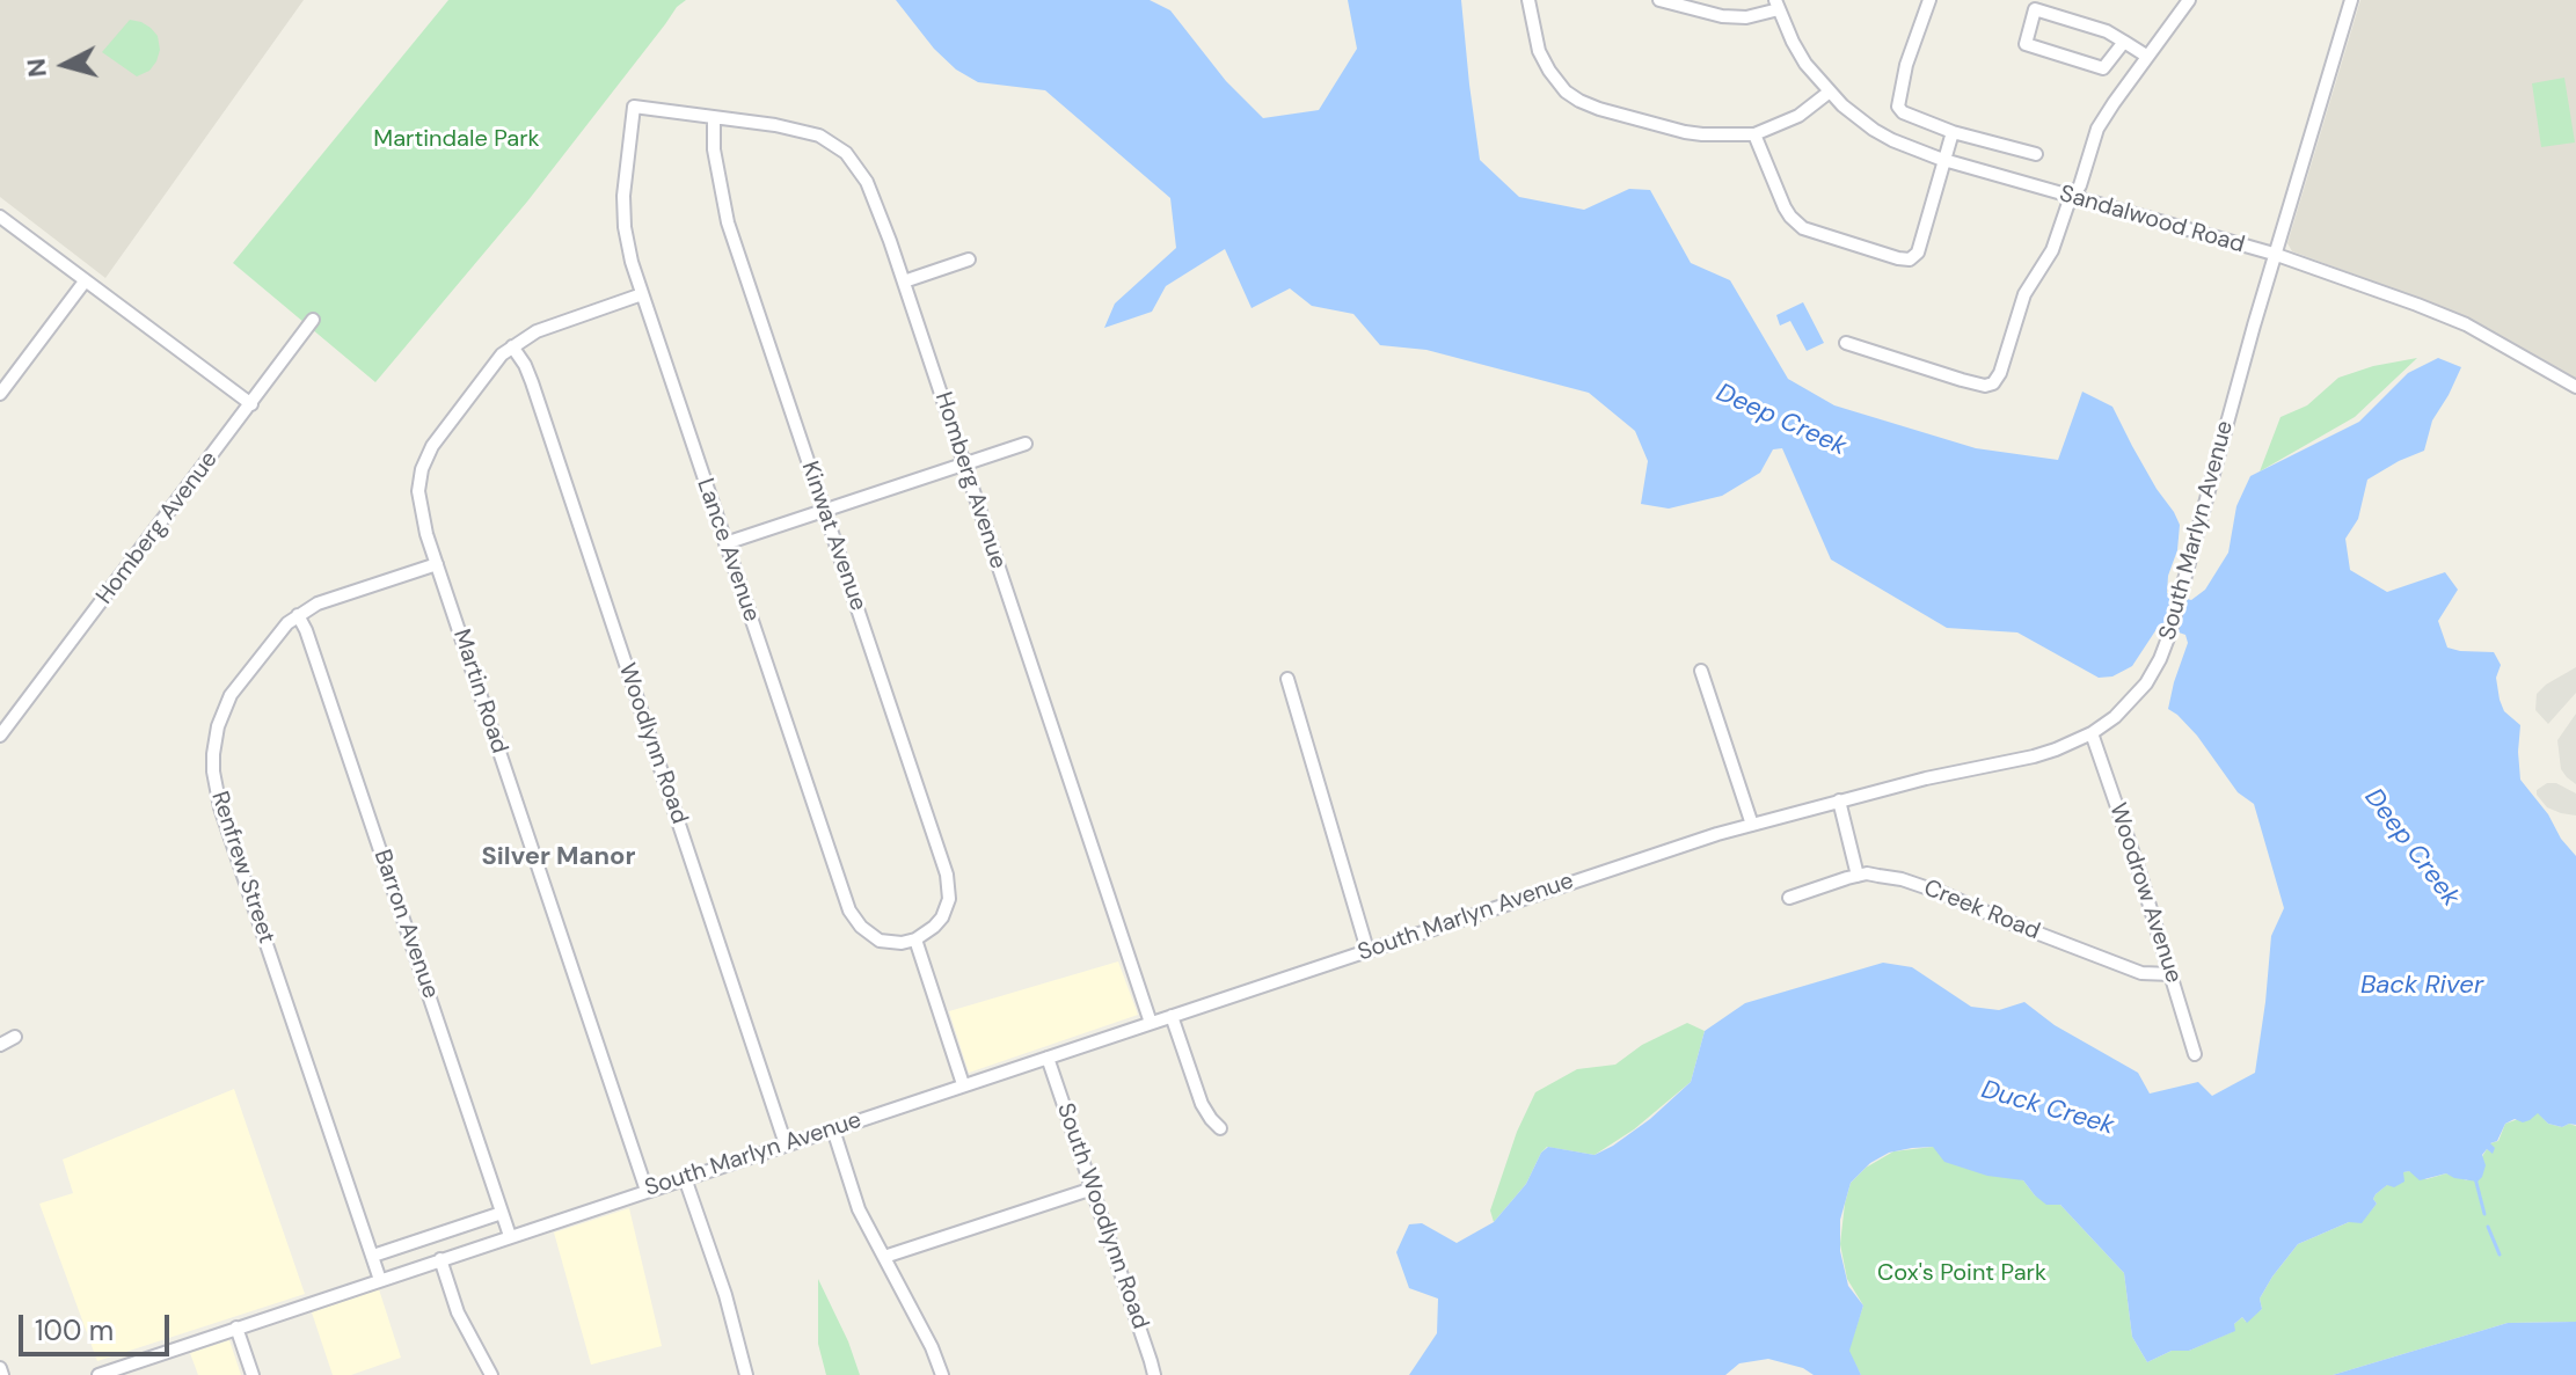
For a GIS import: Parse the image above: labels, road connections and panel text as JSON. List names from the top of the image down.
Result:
{
  "streets": {
    "street": [
      "Sandalwood Road",
      "Homberg Avenue",
      "South Marlyn Avenue",
      "Kinwat Avenue",
      "Lance Avenue",
      "Martin Road",
      "Woodlynn Road",
      "Renfrew Street",
      "Woodrow Avenue",
      "Creek Road",
      "Barron Avenue",
      "South Woodlynn Road"
    ]
  },
  "crossings": [
    ["Sandalwood Road", "South Marlyn Avenue"],
    ["Homberg Avenue", "South Marlyn Avenue"],
    ["Homberg Avenue", "Kinwat Avenue"],
    ["Homberg Avenue", "Lance Avenue"],
    ["South Marlyn Avenue", "Martin Road"],
    ["South Marlyn Avenue", "Woodlynn Road"],
    ["South Marlyn Avenue", "Renfrew Street"],
    ["South Marlyn Avenue", "Woodrow Avenue"],
    ["South Marlyn Avenue", "Barron Avenue"],
    ["South Marlyn Avenue", "South Woodlynn Road"],
    ["Kinwat Avenue", "Lance Avenue"],
    ["Lance Avenue", "Martin Road"],
    ["Martin Road", "Woodlynn Road"],
    ["Martin Road", "Renfrew Street"],
    ["Renfrew Street", "Barron Avenue"],
    ["Woodrow Avenue", "Creek Road"]
  ],
  "districts": ["Silver Manor"],
  "water": ["Deep Creek", "Back River", "Duck Creek"],
  "parks": ["Martindale Park", "Cox's Point Park"],
  "scale_bar": "100 m",
  "north": "left"
}
